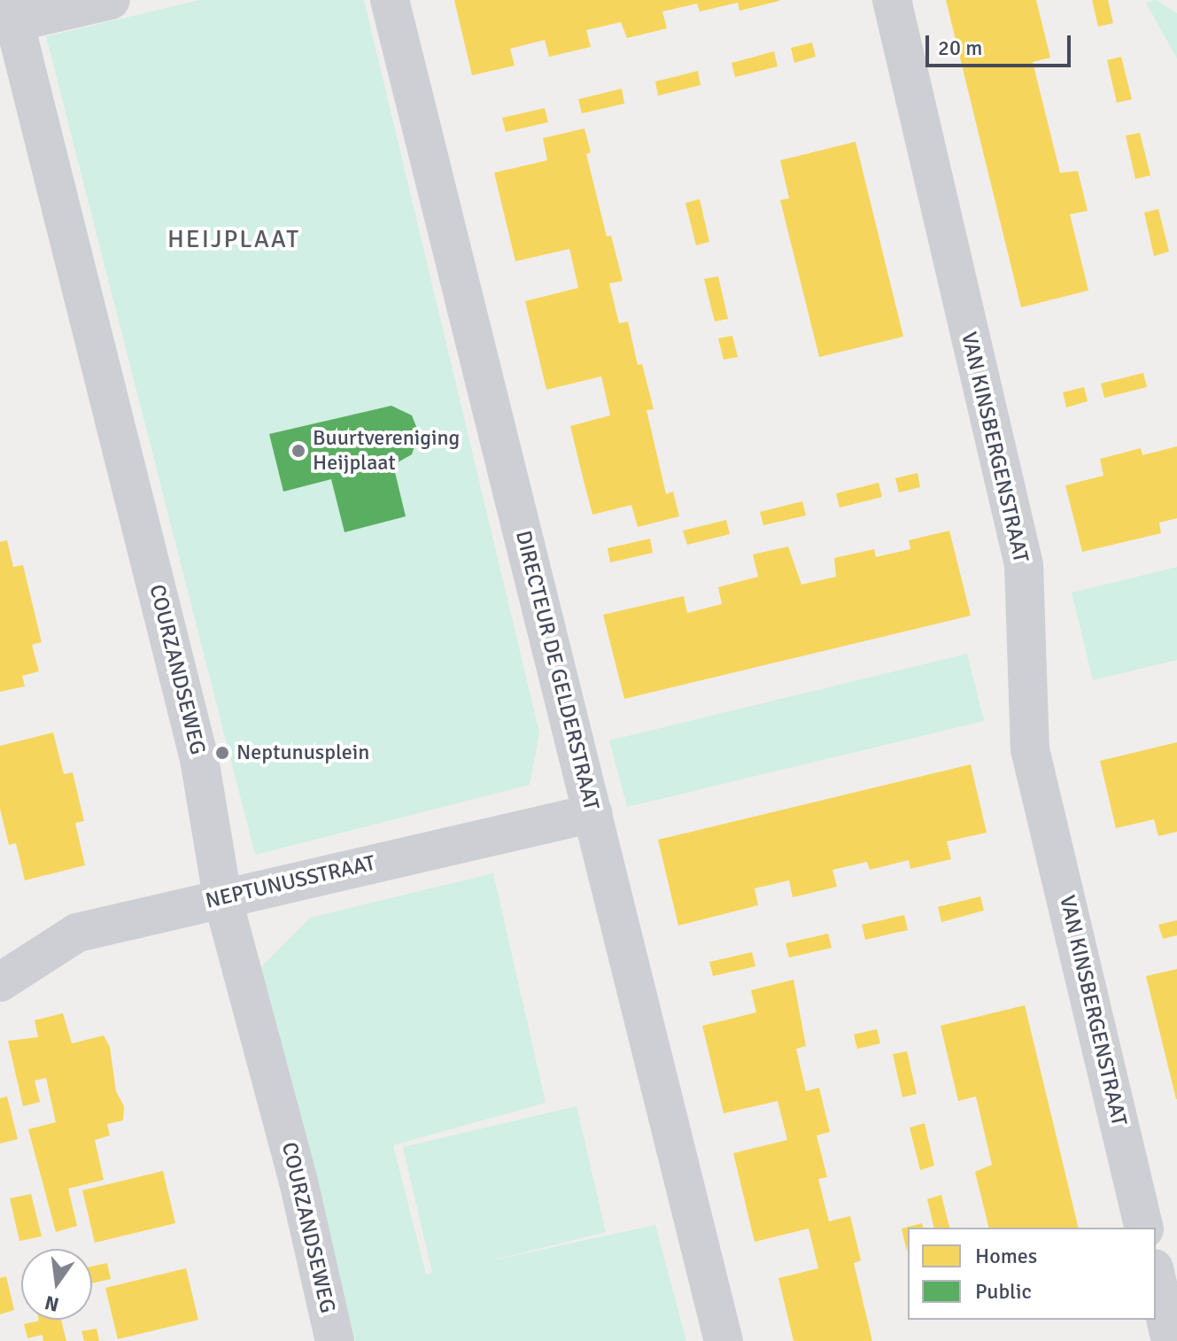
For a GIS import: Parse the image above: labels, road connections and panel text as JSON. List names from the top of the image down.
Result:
{
  "streets": {
    "street": [
      "VAN KINSBERGENSTRAAT",
      "COURZANDSEWEG",
      "DIRECTEUR DE GELDERSTRAAT",
      "NEPTUNUSSTRAAT"
    ]
  },
  "crossings": [
    ["COURZANDSEWEG", "NEPTUNUSSTRAAT"],
    ["DIRECTEUR DE GELDERSTRAAT", "NEPTUNUSSTRAAT"]
  ],
  "districts": ["HEIJPLAAT"],
  "places": ["Buurtvereniging Heijplaat", "Neptunusplein"],
  "legend": ["Homes", "Public"],
  "scale_bar": "20 m",
  "north": "bottom"
}
